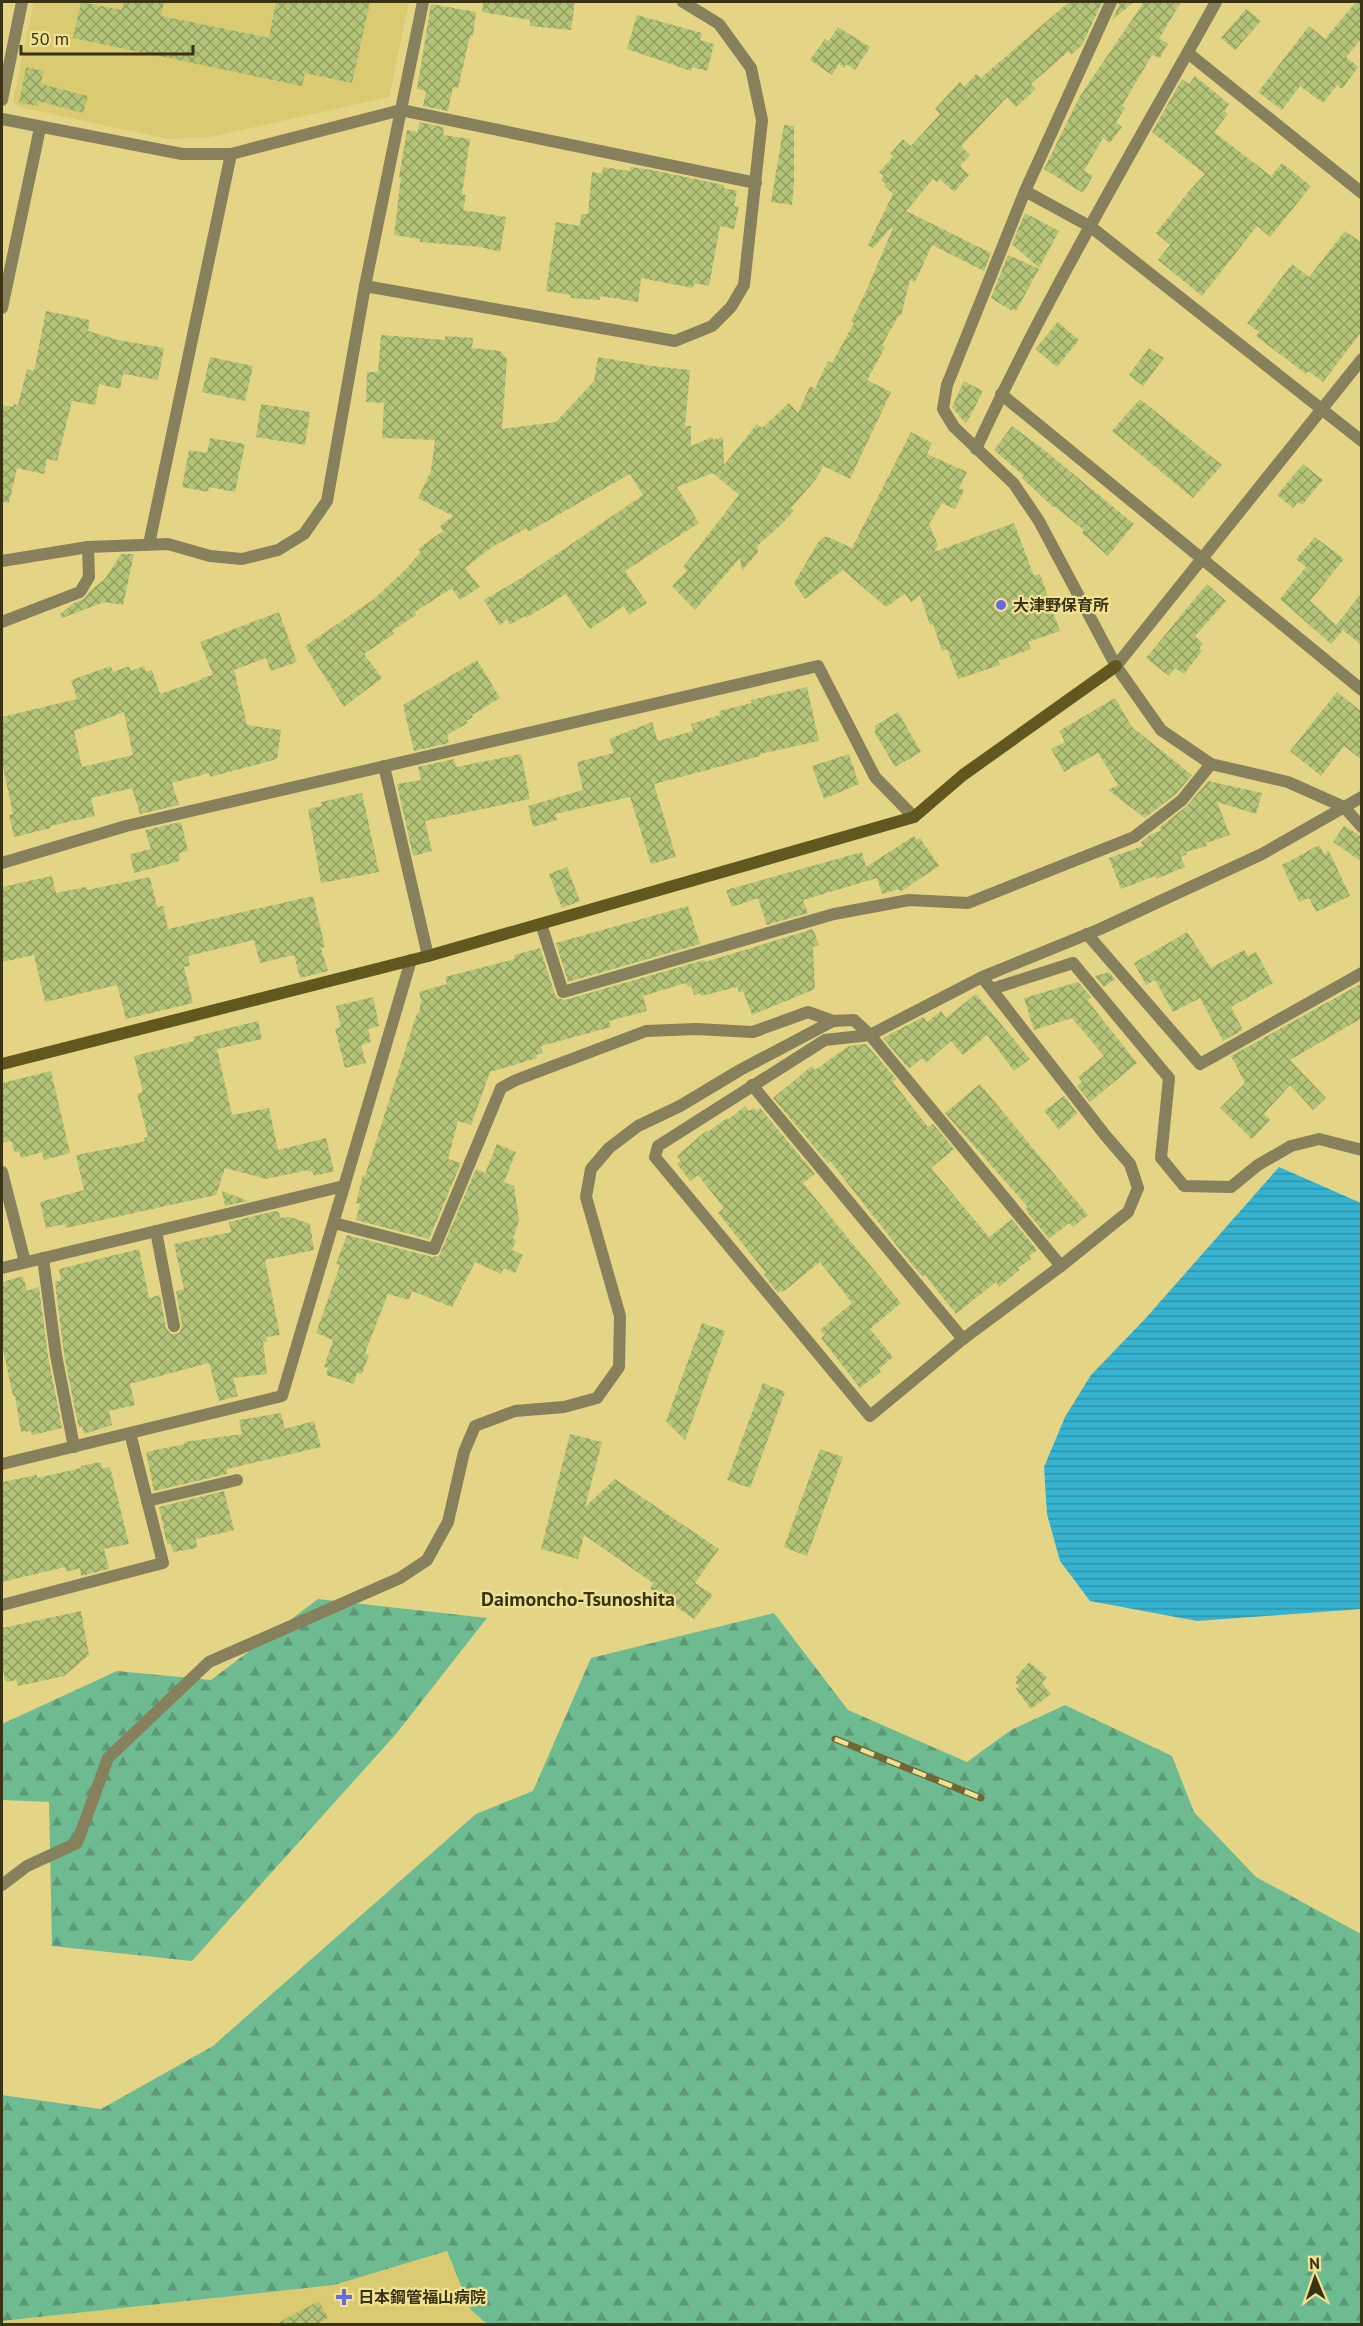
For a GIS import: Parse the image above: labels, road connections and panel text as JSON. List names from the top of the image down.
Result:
{
  "districts": ["Daimoncho-Tsunoshita"],
  "places": {
    "other": ["大津野保育所"],
    "health": ["日本鋼管福山病院"]
  },
  "scale_bar": "50 m",
  "north": "top"
}
